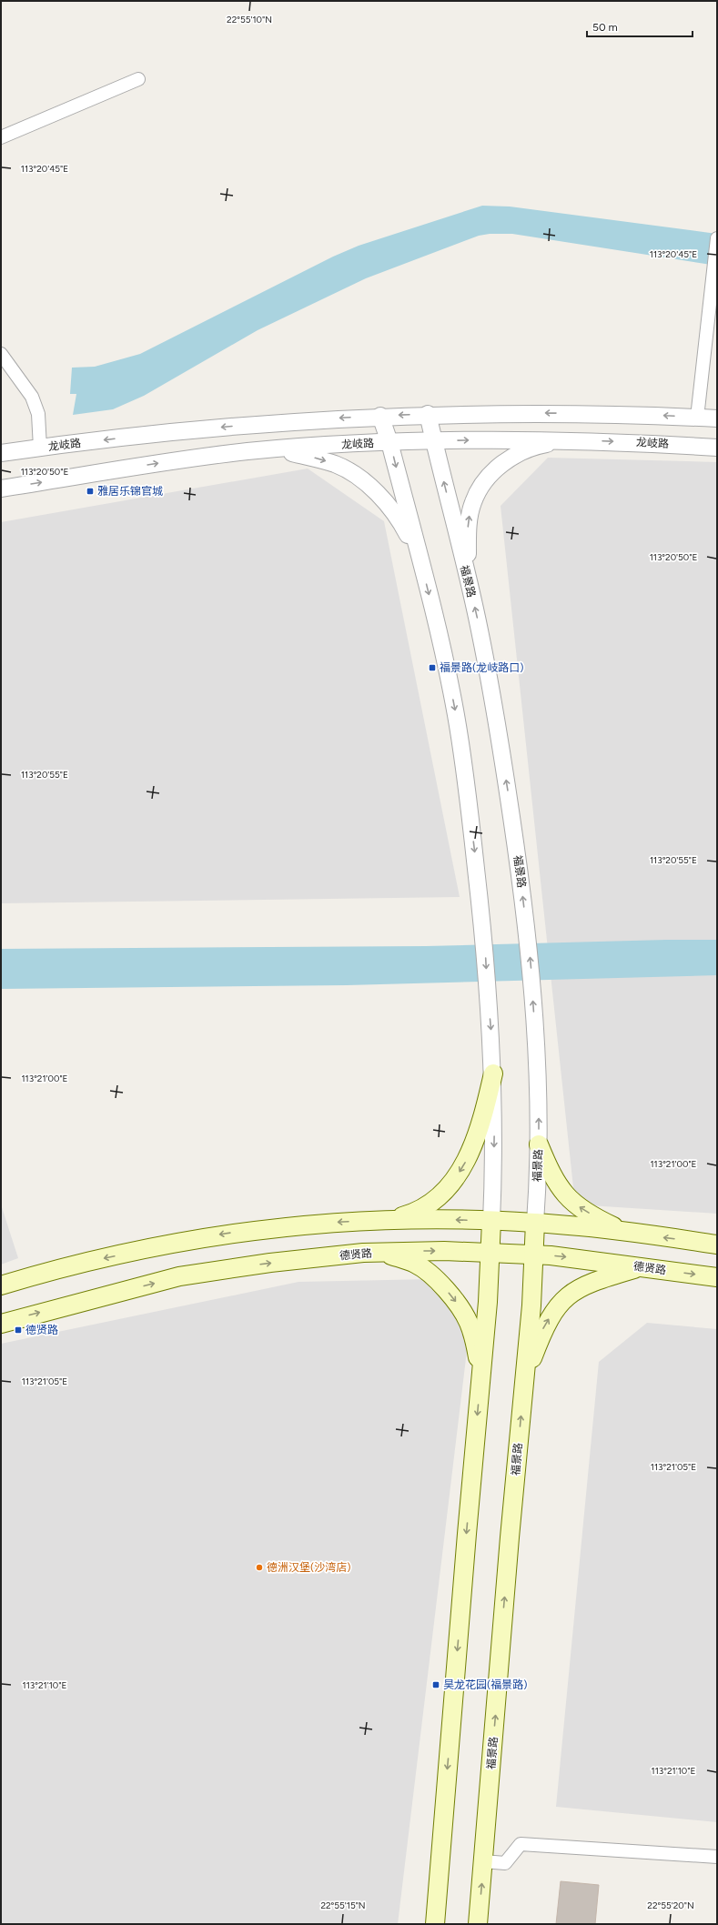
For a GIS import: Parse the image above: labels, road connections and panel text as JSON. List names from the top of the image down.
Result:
{
  "streets": {
    "main road": ["福景路", "德贤路"],
    "street": ["龙岐路"]
  },
  "crossings": [
    ["龙岐路", "福景路"],
    ["福景路", "德贤路"]
  ],
  "places": {
    "transit": [
      "雅居乐锦官城",
      "福景路(龙岐路口)",
      "德贤路",
      "昊龙花园(福景路)"
    ],
    "other": ["德洲汉堡(沙湾店)"]
  },
  "scale_bar": "50 m",
  "coordinates": [
    "22°55'10\"N",
    "113°20'45\"E",
    "113°20'50\"E",
    "113°20'55\"E",
    "113°21'00\"E",
    "113°21'05\"E",
    "113°21'10\"E",
    "22°55'15\"N",
    "22°55'20\"N"
  ]
}
